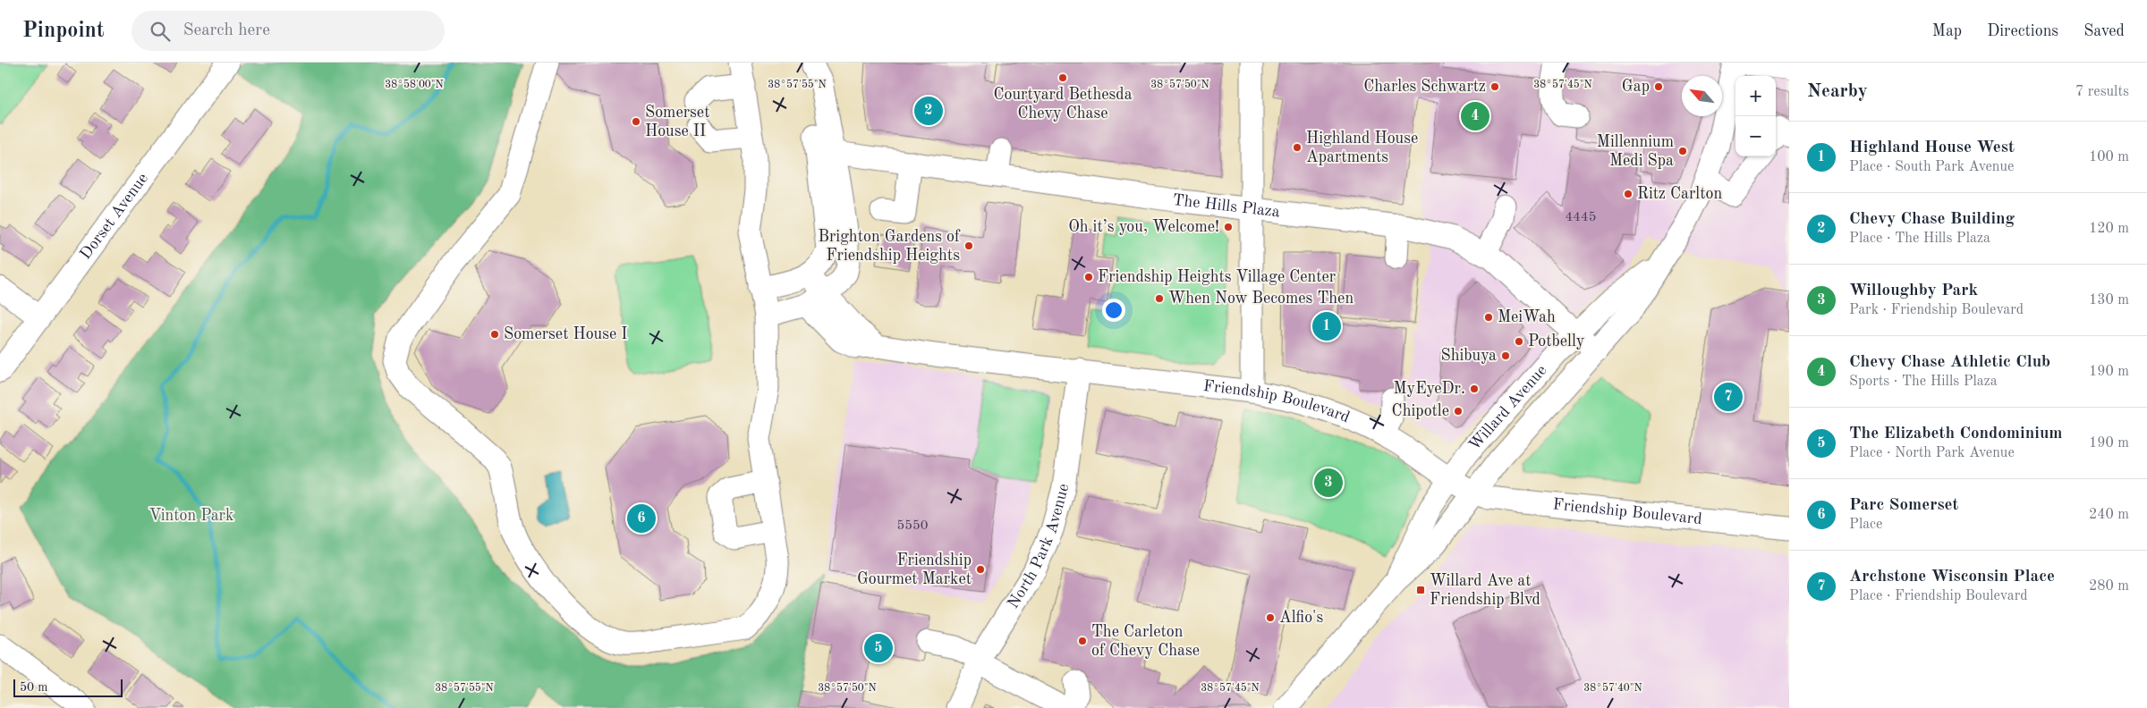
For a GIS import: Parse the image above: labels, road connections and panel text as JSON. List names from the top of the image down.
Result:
{
  "streets": {
    "street": [
      "The Hills Plaza",
      "Dorset Avenue",
      "Friendship Boulevard",
      "Willard Avenue",
      "North Park Avenue"
    ]
  },
  "crossings": [
    ["The Hills Plaza", "Willard Avenue"],
    ["Friendship Boulevard", "Willard Avenue"],
    ["Friendship Boulevard", "North Park Avenue"]
  ],
  "parks": ["Vinton Park"],
  "places": {
    "other": [
      "Courtyard Bethesda Chevy Chase",
      "Charles Schwartz",
      "Gap",
      "Somerset House II",
      "Highland House Apartments",
      "Millennium Medi Spa",
      "Ritz Carlton",
      "Oh it’s you, Welcome!",
      "Brighton Gardens of Friendship Heights",
      "Friendship Heights Village Center",
      "When Now Becomes Then",
      "MeiWah",
      "Somerset House I",
      "Potbelly",
      "Shibuya",
      "MyEyeDr.",
      "Chipotle",
      "Friendship Gourmet Market",
      "Alfio's",
      "The Carleton of Chevy Chase"
    ],
    "transit": ["Willard Ave at Friendship Blvd"]
  },
  "house_numbers": ["4445", "5550"],
  "scale_bar": "50 m",
  "north": "top left",
  "page": {
    "header": "Pinpoint",
    "search": "Search here",
    "nav": ["Map", "Directions", "Saved"],
    "heading": ["Nearby", "7 results"],
    "map_buttons": ["+", "−"],
    "pins": [
      "2",
      "4",
      "1",
      "7",
      "3",
      "6",
      "5"
    ],
    "list": [
      {
        "mark": "1",
        "name": "Highland House West",
        "note": "Place · South Park Avenue",
        "value": "100 m"
      },
      {
        "mark": "2",
        "name": "Chevy Chase Building",
        "note": "Place · The Hills Plaza",
        "value": "120 m"
      },
      {
        "mark": "3",
        "name": "Willoughby Park",
        "note": "Park · Friendship Boulevard",
        "value": "130 m"
      },
      {
        "mark": "4",
        "name": "Chevy Chase Athletic Club",
        "note": "Sports · The Hills Plaza",
        "value": "190 m"
      },
      {
        "mark": "5",
        "name": "The Elizabeth Condominium",
        "note": "Place · North Park Avenue",
        "value": "190 m"
      },
      {
        "mark": "6",
        "name": "Parc Somerset",
        "note": "Place",
        "value": "240 m"
      },
      {
        "mark": "7",
        "name": "Archstone Wisconsin Place",
        "note": "Place · Friendship Boulevard",
        "value": "280 m"
      }
    ],
    "scale": "50 m"
  },
  "coordinates": [
    "38°58'00\"N",
    "38°57'55\"N",
    "38°57'50\"N",
    "38°57'45\"N",
    "38°57'40\"N"
  ]
}
